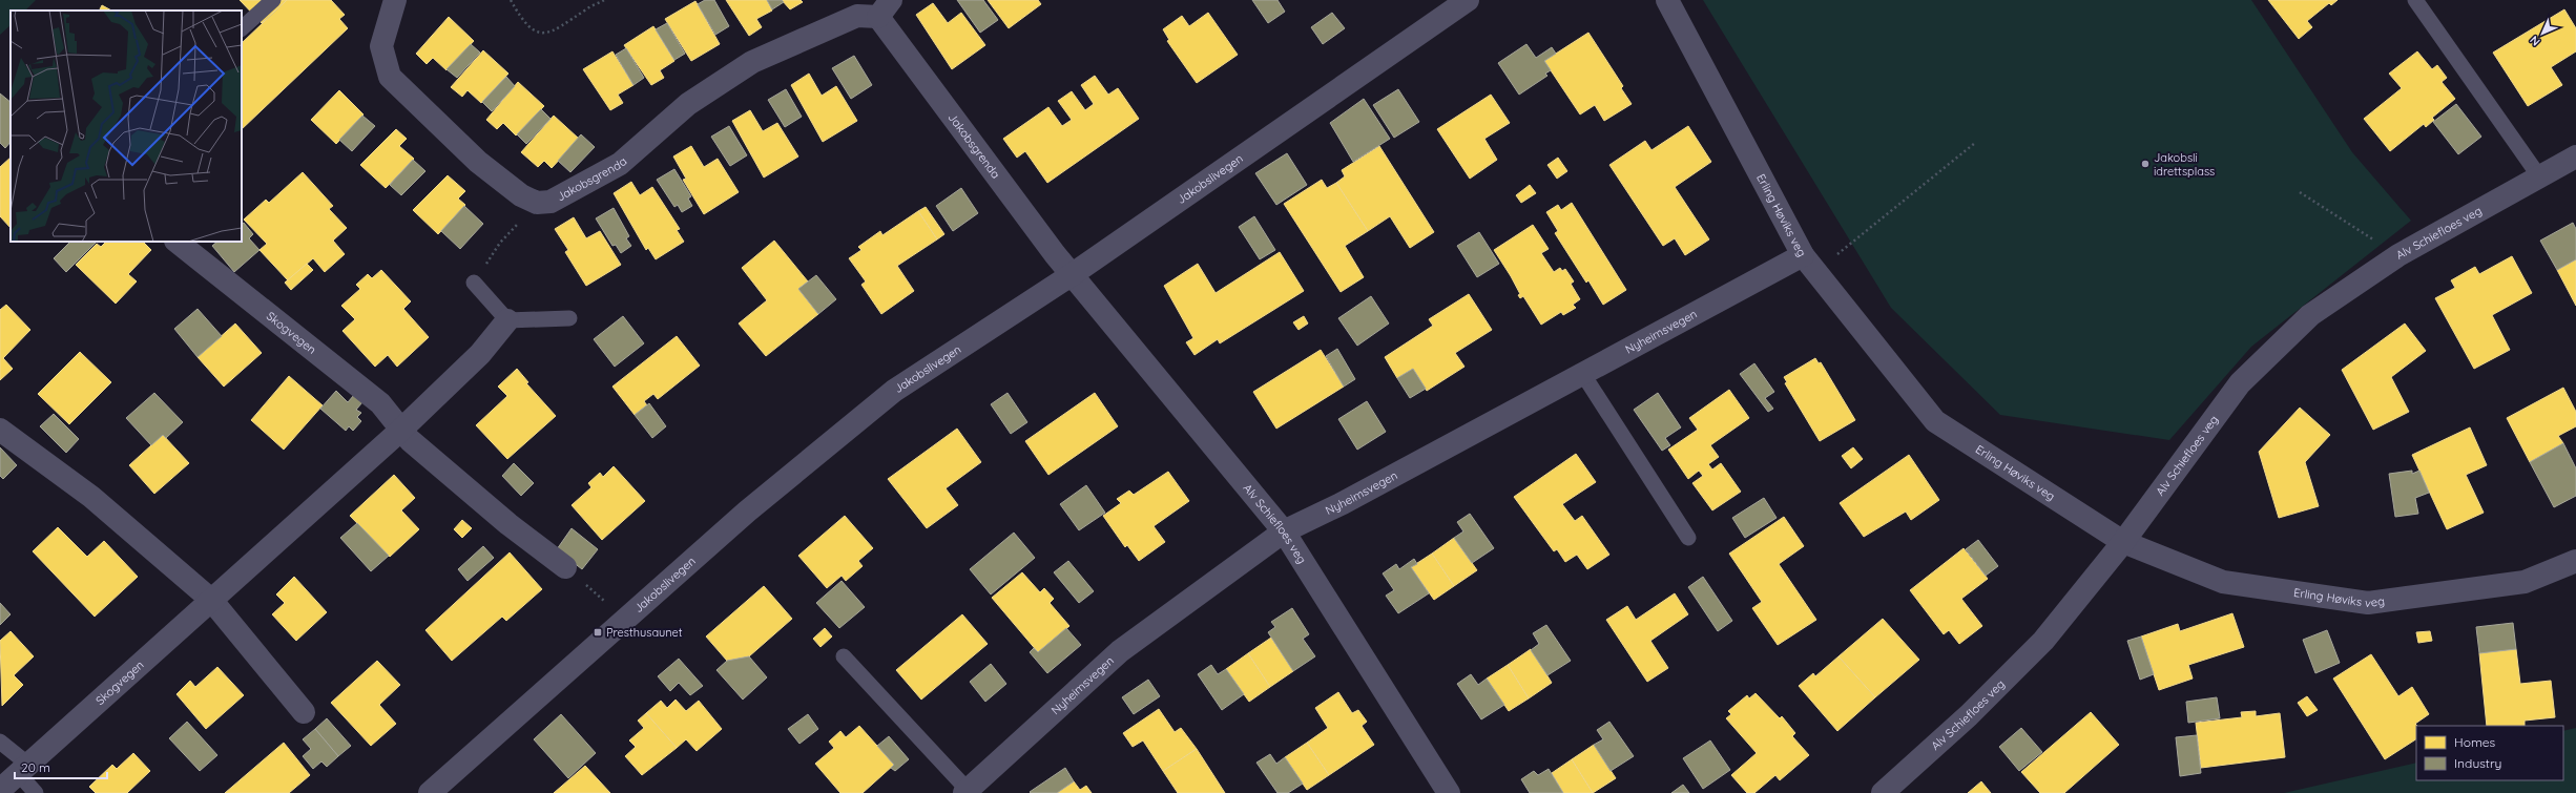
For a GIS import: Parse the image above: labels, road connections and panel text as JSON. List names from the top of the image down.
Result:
{
  "streets": {
    "street": [
      "Jakobsgrenda",
      "Jakobslivegen",
      "Erling Høviks veg",
      "Alv Schiefloes veg",
      "Nyheimsvegen",
      "Skogvegen"
    ]
  },
  "crossings": [
    ["Jakobsgrenda", "Jakobslivegen"],
    ["Jakobsgrenda", "Alv Schiefloes veg"],
    ["Jakobslivegen", "Alv Schiefloes veg"],
    ["Erling Høviks veg", "Alv Schiefloes veg"],
    ["Erling Høviks veg", "Nyheimsvegen"],
    ["Alv Schiefloes veg", "Nyheimsvegen"]
  ],
  "places": {
    "other": ["Jakobsli idrettsplass"],
    "transit": ["Presthusaunet"]
  },
  "legend": ["Homes", "Industry"],
  "scale_bar": "20 m",
  "north": "bottom left"
}
